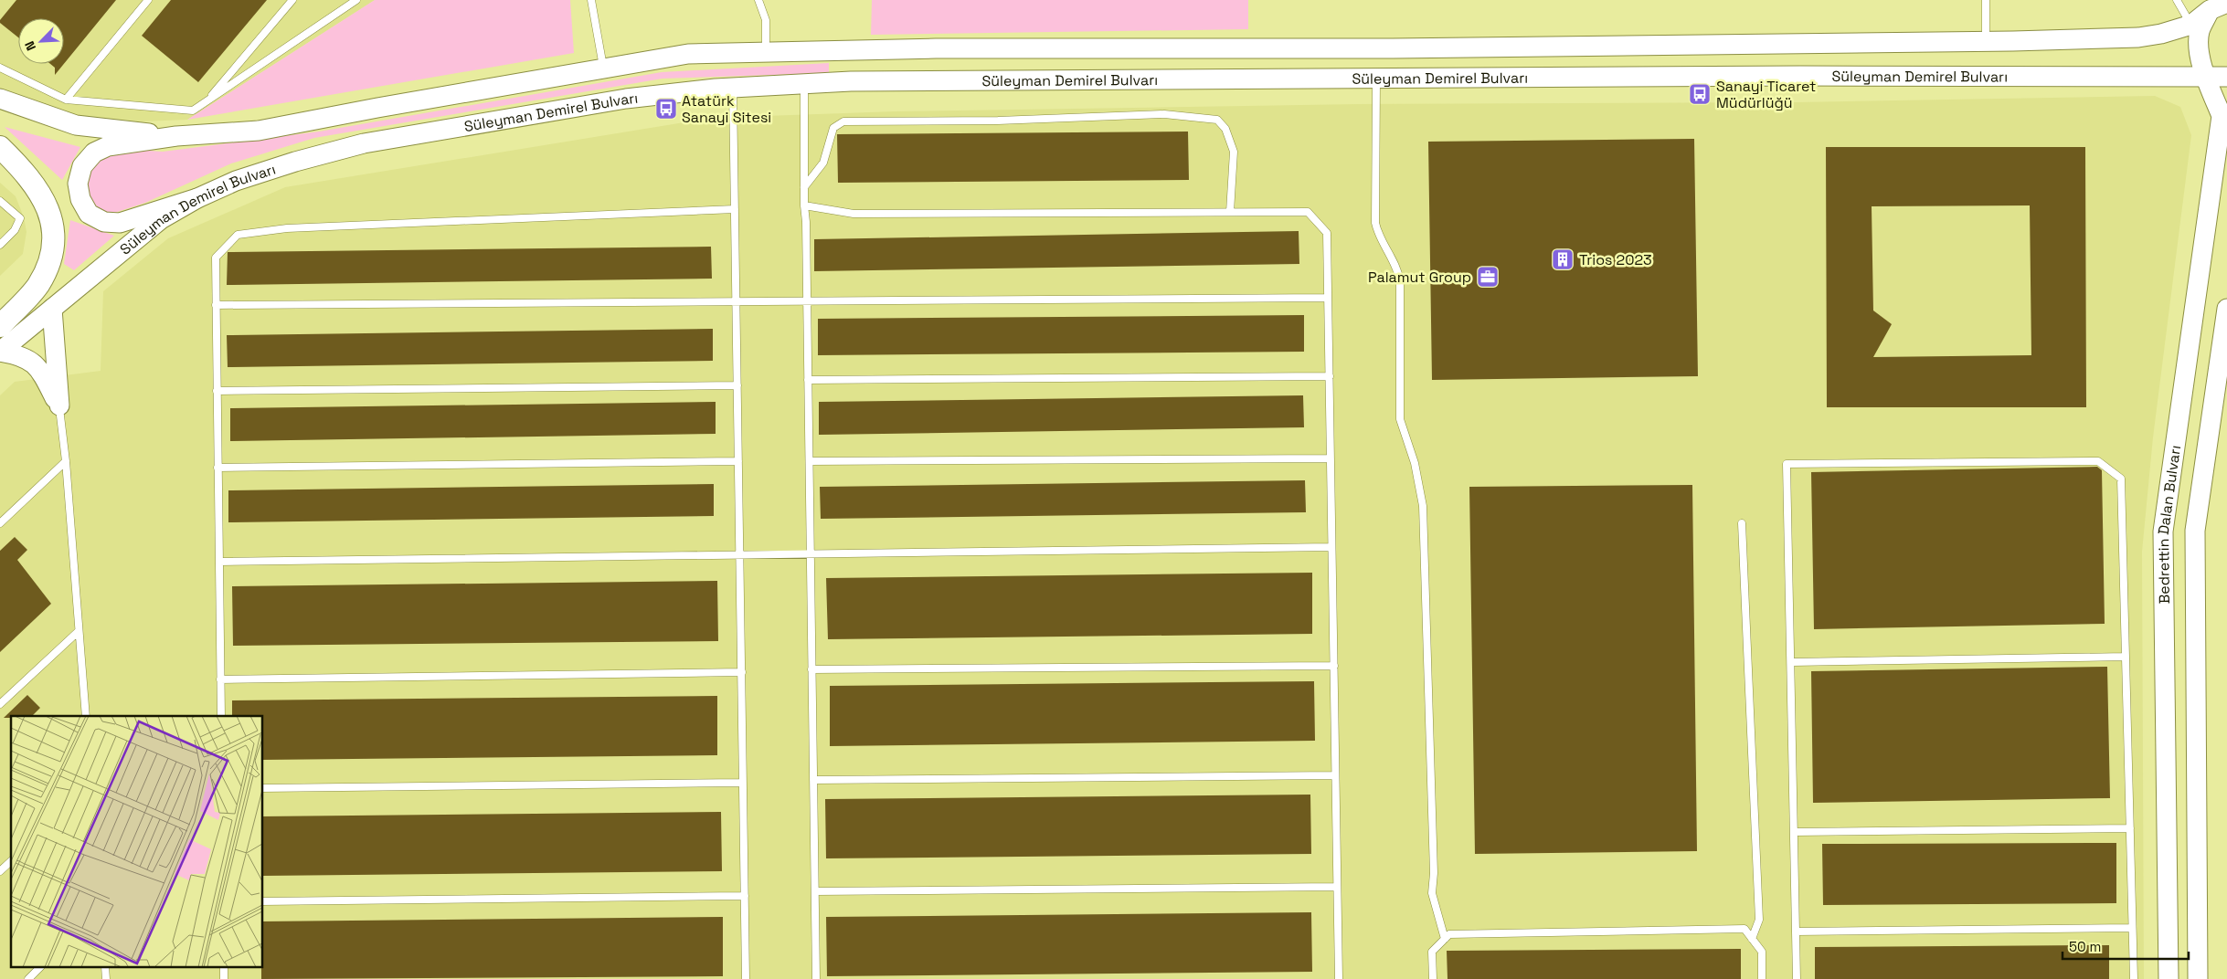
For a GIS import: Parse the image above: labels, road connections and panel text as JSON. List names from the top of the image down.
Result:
{
  "streets": {
    "street": ["Süleyman Demirel Bulvarı", "Bedrettin Dalan Bulvarı"]
  },
  "crossings": [
    ["Süleyman Demirel Bulvarı", "Bedrettin Dalan Bulvarı"]
  ],
  "places": {
    "bus stop": ["Sanayi Ticaret Müdürlüğü", "Atatürk Sanayi Sitesi"],
    "building": ["Trios 2023"],
    "office": ["Palamut Group"]
  },
  "scale_bar": "50 m",
  "north": "bottom left"
}
